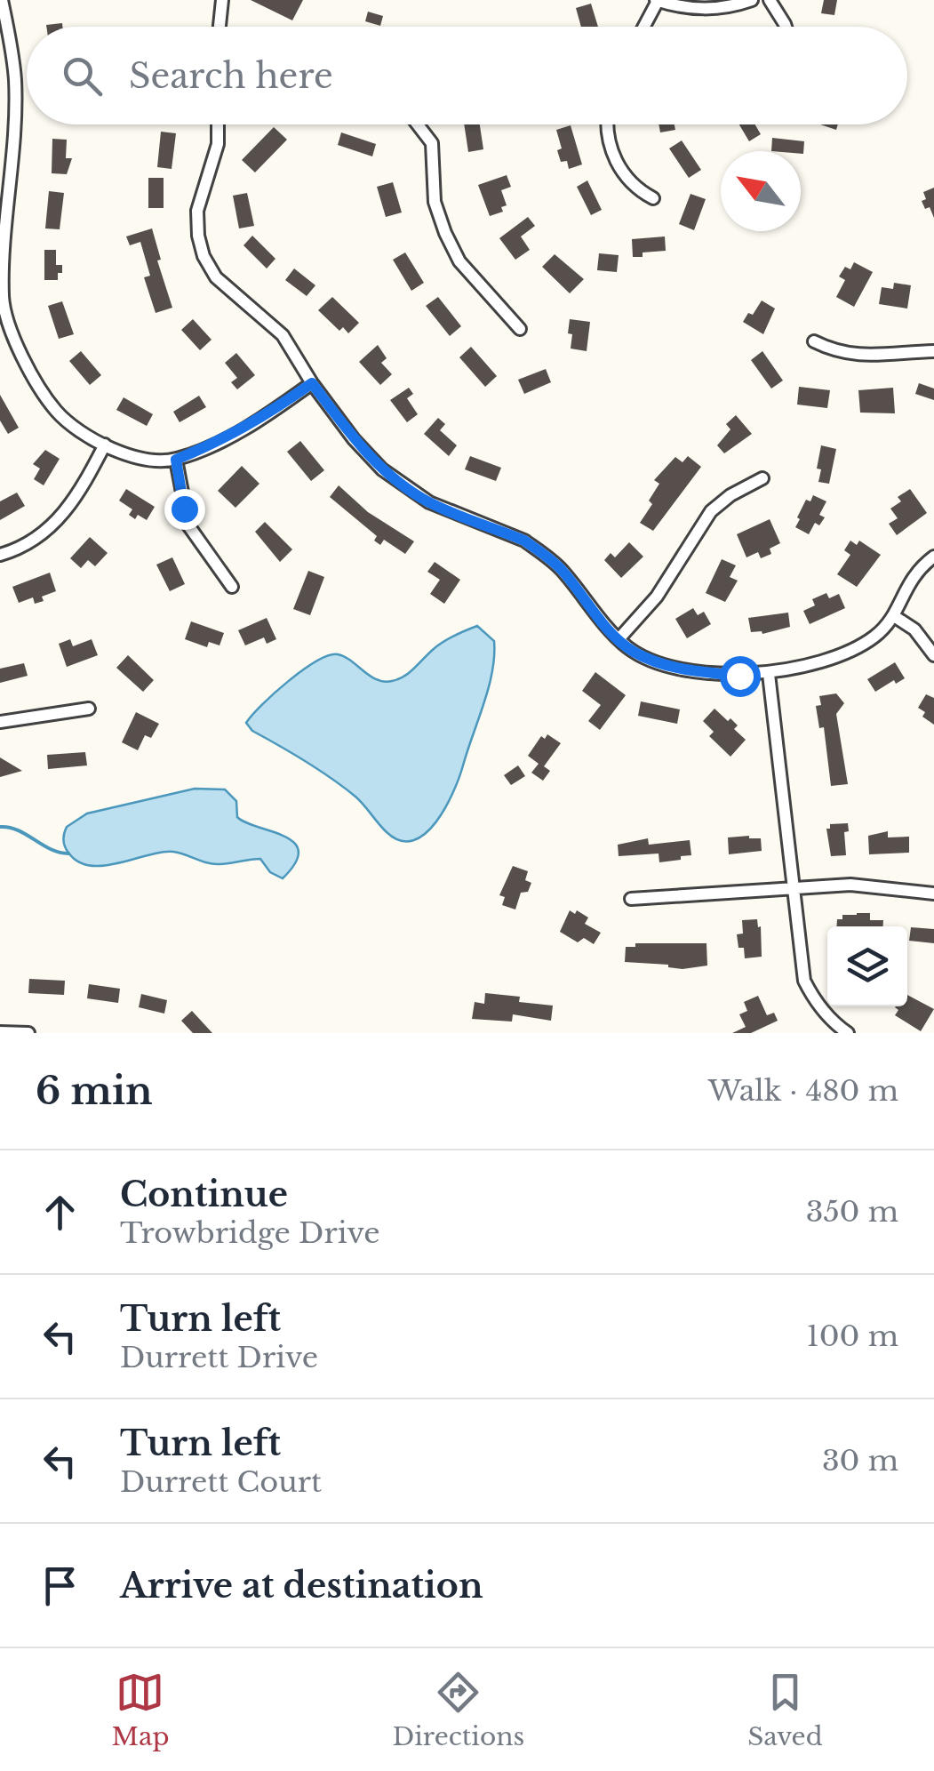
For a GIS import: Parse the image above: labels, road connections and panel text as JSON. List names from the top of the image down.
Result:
{
  "north": "top left",
  "page": {
    "search": "Search here",
    "heading": ["6 min", "Walk · 480 m"],
    "list": [
      ["Continue", "Trowbridge Drive", "350 m"],
      ["Turn left", "Durrett Drive", "100 m"],
      ["Turn left", "Durrett Court", "30 m"],
      "Arrive at destination"
    ],
    "nav": ["Map", "Directions", "Saved"]
  }
}
